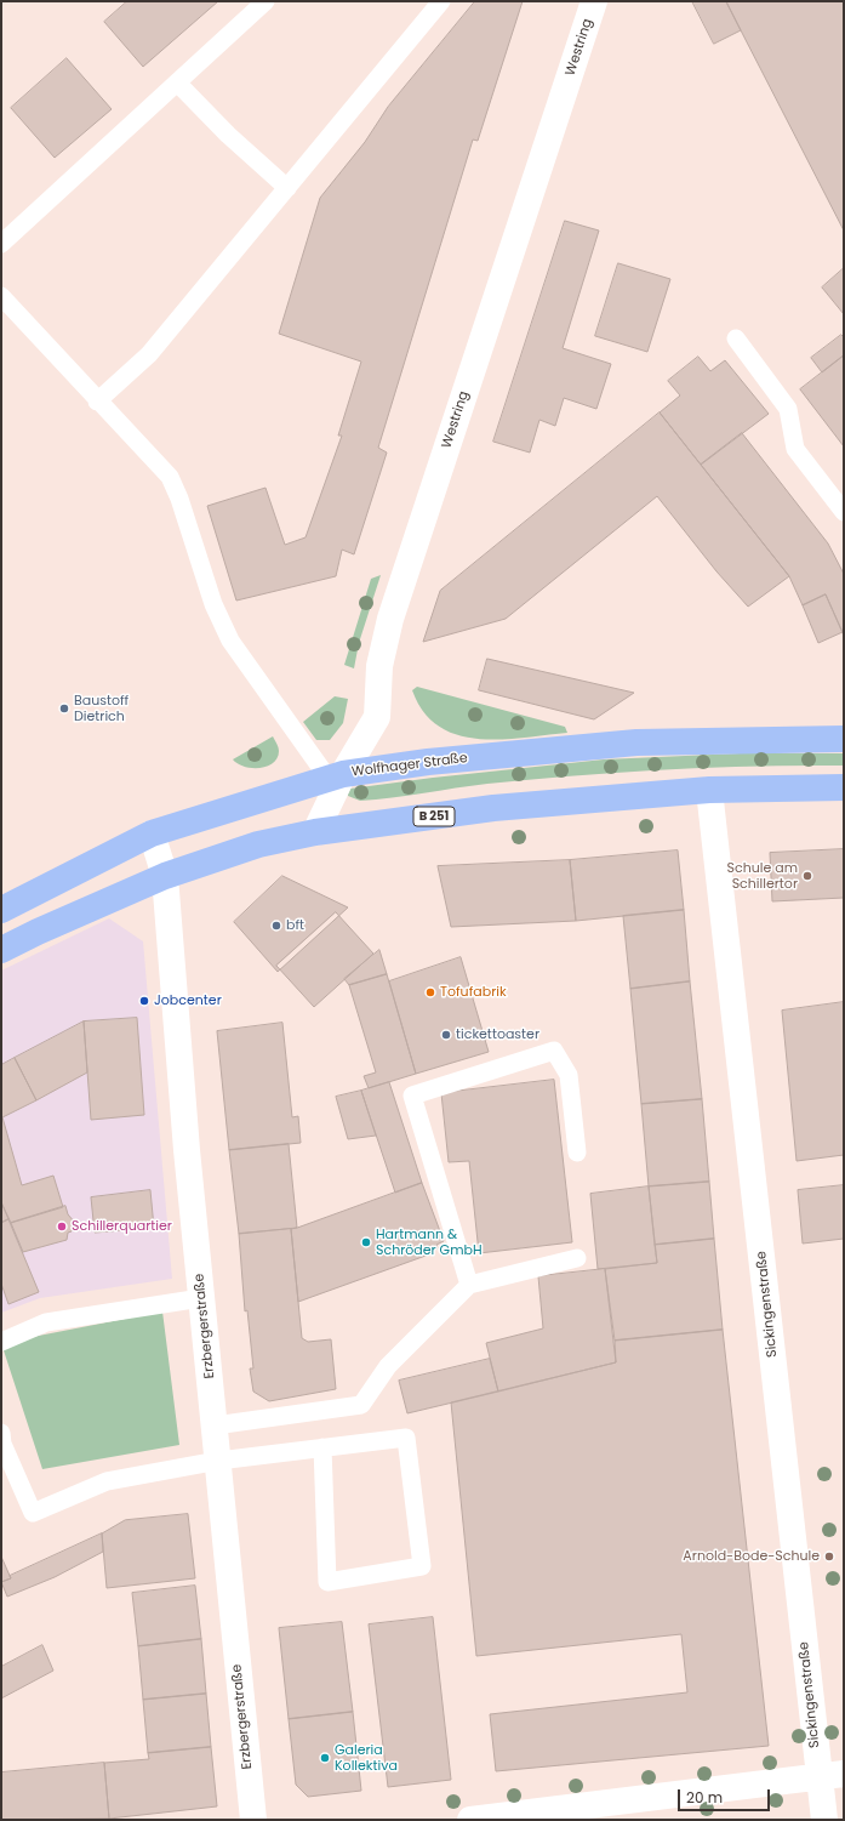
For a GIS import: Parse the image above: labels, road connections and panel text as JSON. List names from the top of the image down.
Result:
{
  "streets": {
    "main road": ["Wolfhager Straße", "B 251"],
    "street": ["Westring", "Sickingenstraße", "Erzbergerstraße"]
  },
  "crossings": [
    ["Westring", "Wolfhager Straße"],
    ["Westring", "B 251"],
    ["Wolfhager Straße", "Erzbergerstraße"],
    ["B 251", "Sickingenstraße"],
    ["B 251", "Erzbergerstraße"]
  ],
  "places": [
    "Baustoff Dietrich",
    "Schule am Schillertor",
    "bft",
    "Tofufabrik",
    "Jobcenter",
    "tickettoaster",
    "Schillerquartier",
    "Hartmann & Schröder GmbH",
    "Arnold-Bode-Schule",
    "Galeria Kollektiva"
  ],
  "scale_bar": "20 m"
}
